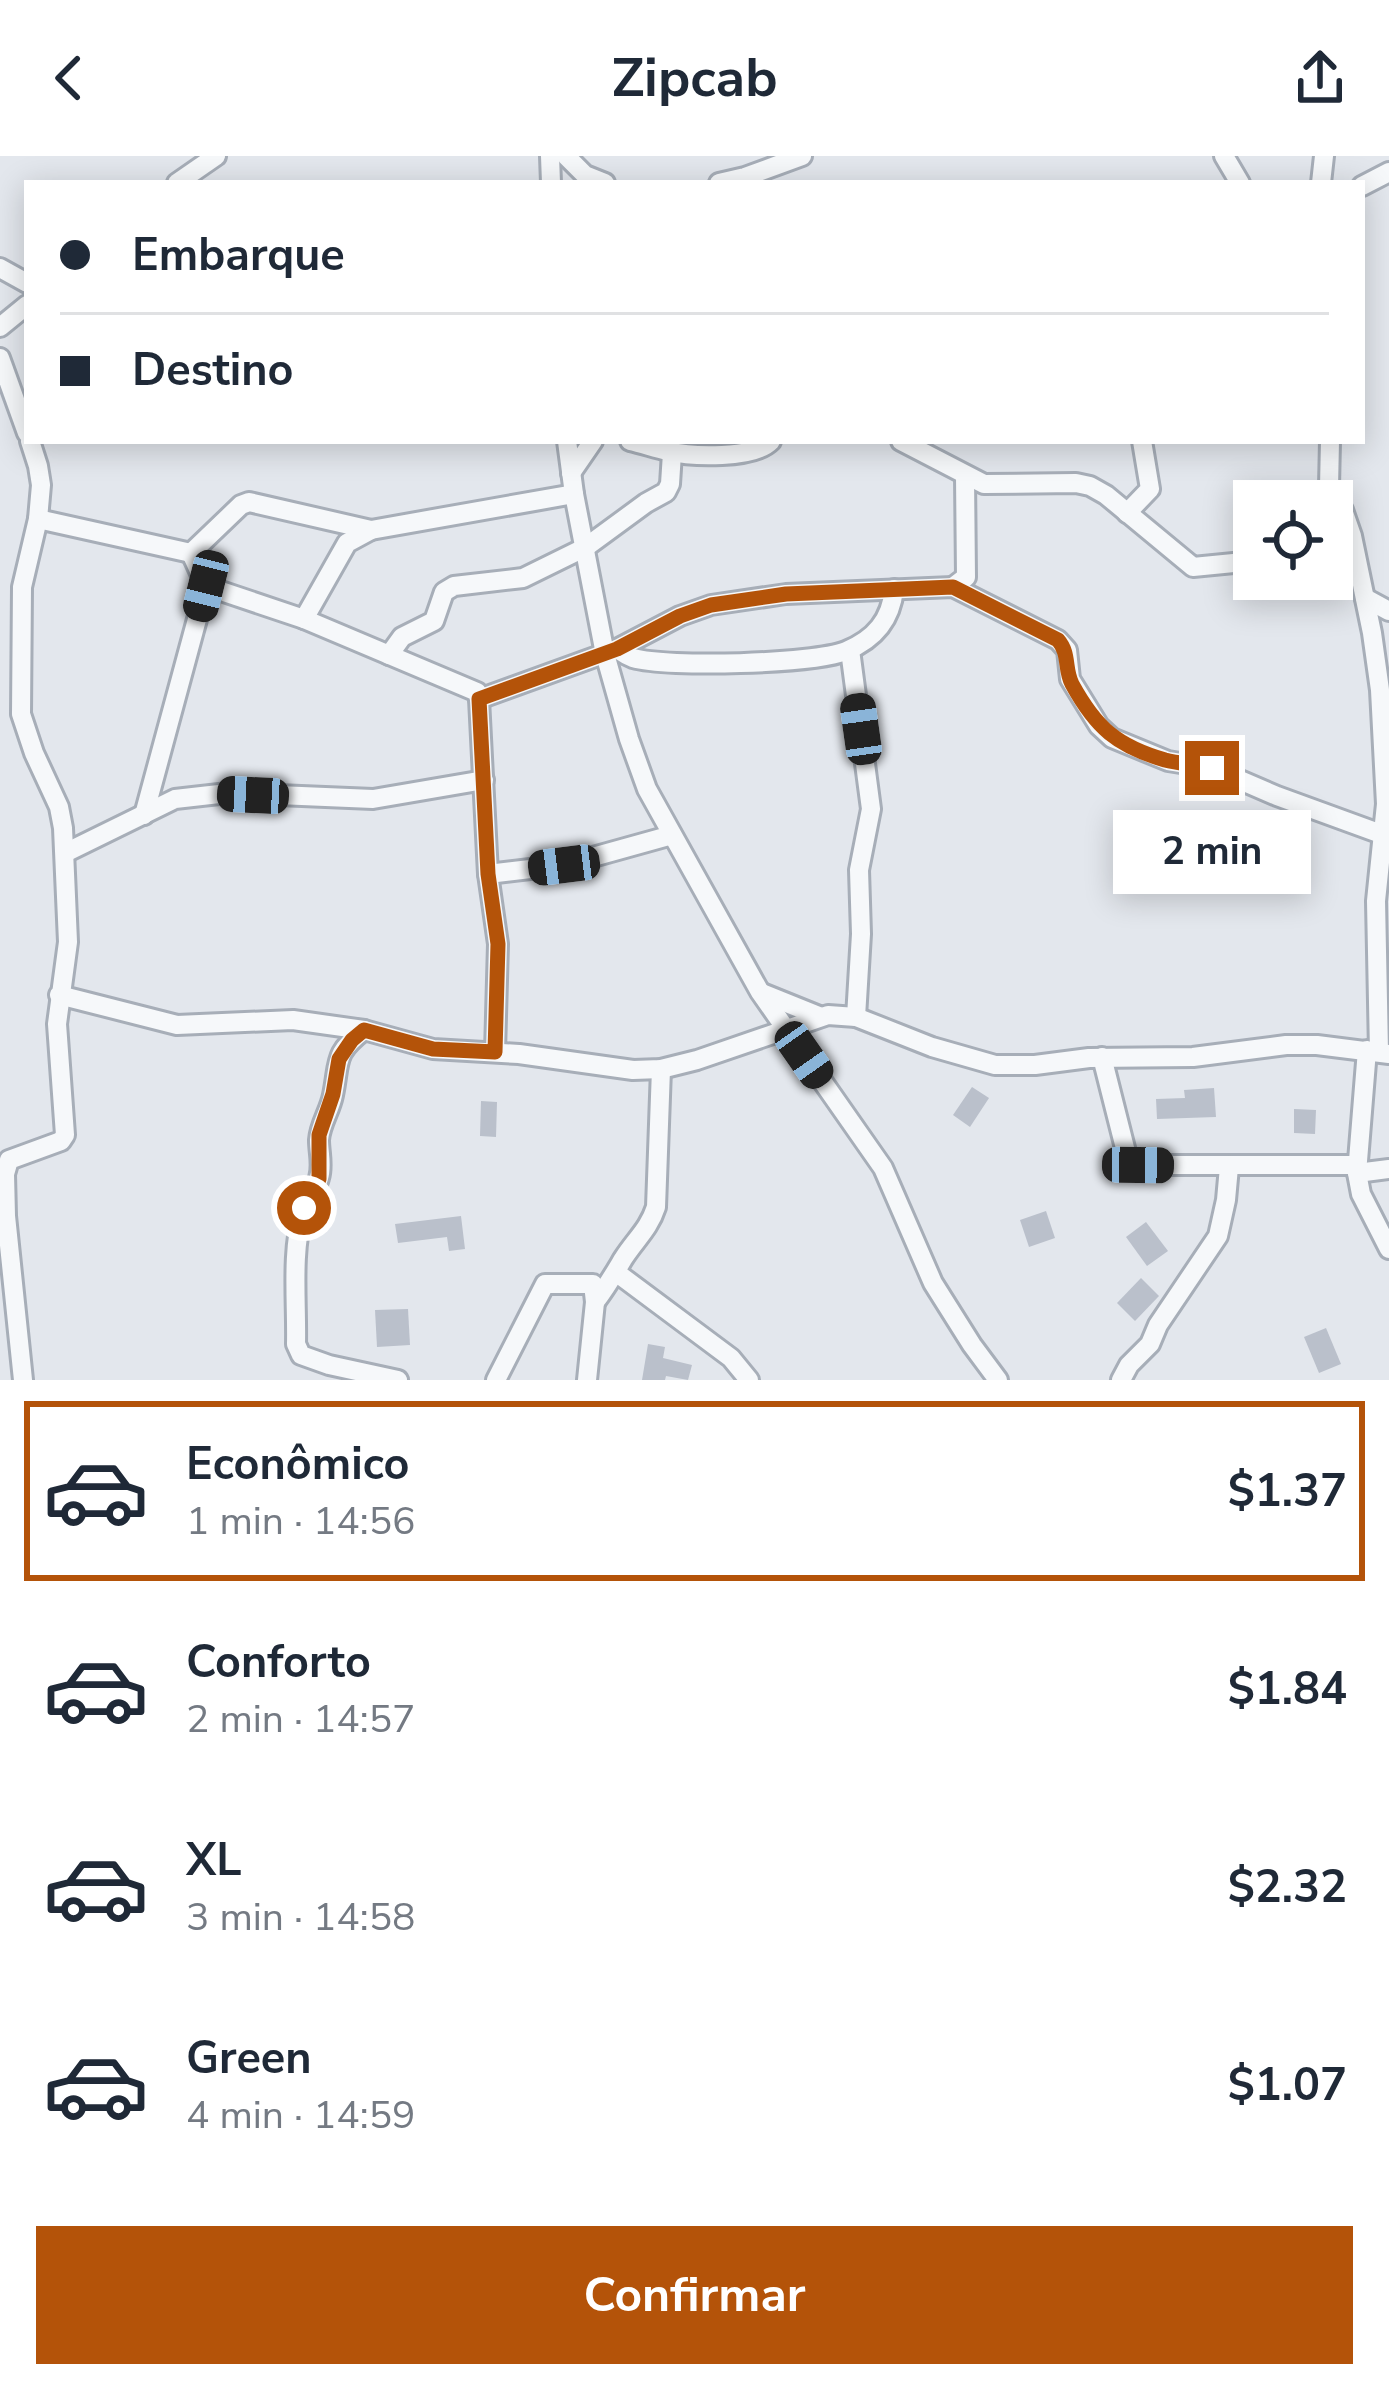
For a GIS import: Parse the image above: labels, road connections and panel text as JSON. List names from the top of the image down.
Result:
{
  "page": {
    "header": "Zipcab",
    "banner": ["Embarque", "Destino"],
    "bubble": "2 min",
    "list": [
      {
        "name": "Econômico",
        "note": "1 min · 14:56",
        "value": "$1.37"
      },
      {
        "name": "Conforto",
        "note": "2 min · 14:57",
        "value": "$1.84"
      },
      {
        "name": "XL",
        "note": "3 min · 14:58",
        "value": "$2.32"
      },
      {
        "name": "Green",
        "note": "4 min · 14:59",
        "value": "$1.07"
      }
    ],
    "buttons": "Confirmar"
  }
}
